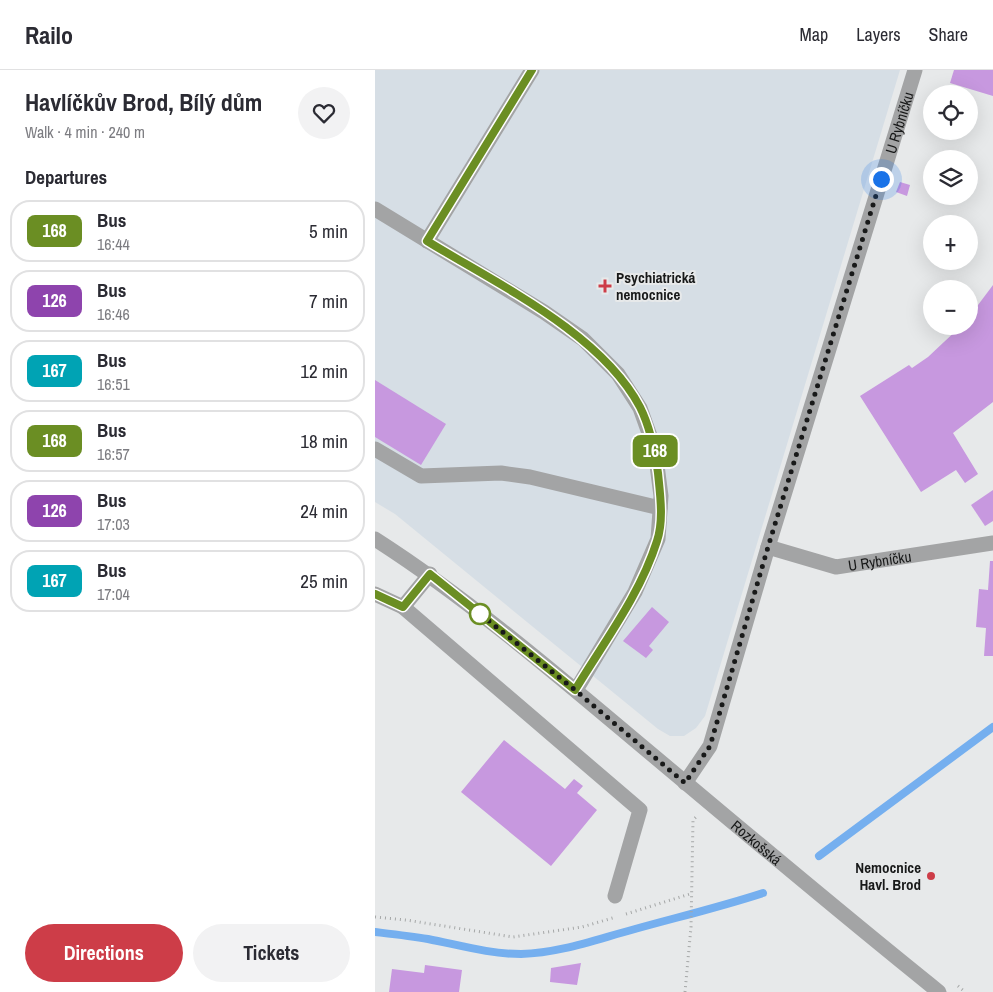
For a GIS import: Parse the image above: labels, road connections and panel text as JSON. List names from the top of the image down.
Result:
{
  "streets": {
    "street": ["U Rybníčku", "Rozkošská"]
  },
  "crossings": [
    ["U Rybníčku", "Rozkošská"]
  ],
  "places": {
    "health": ["Psychiatrická nemocnice"],
    "other": ["Nemocnice Havl. Brod"]
  },
  "lines": ["bus line 168"],
  "page": {
    "header": "Railo",
    "nav": ["Map", "Layers", "Share"],
    "heading": [
      ["Havlíčkův Brod, Bílý dům", "Walk · 4 min · 240 m"],
      "Departures"
    ],
    "on_map": "168",
    "map_buttons": ["+", "−"],
    "list": [
      {
        "mark": "168",
        "name": "Bus",
        "note": "16:44",
        "value": "5 min"
      },
      {
        "mark": "126",
        "name": "Bus",
        "note": "16:46",
        "value": "7 min"
      },
      {
        "mark": "167",
        "name": "Bus",
        "note": "16:51",
        "value": "12 min"
      },
      {
        "mark": "168",
        "name": "Bus",
        "note": "16:57",
        "value": "18 min"
      },
      {
        "mark": "126",
        "name": "Bus",
        "note": "17:03",
        "value": "24 min"
      },
      {
        "mark": "167",
        "name": "Bus",
        "note": "17:04",
        "value": "25 min"
      }
    ],
    "buttons": ["Directions", "Tickets"]
  }
}
